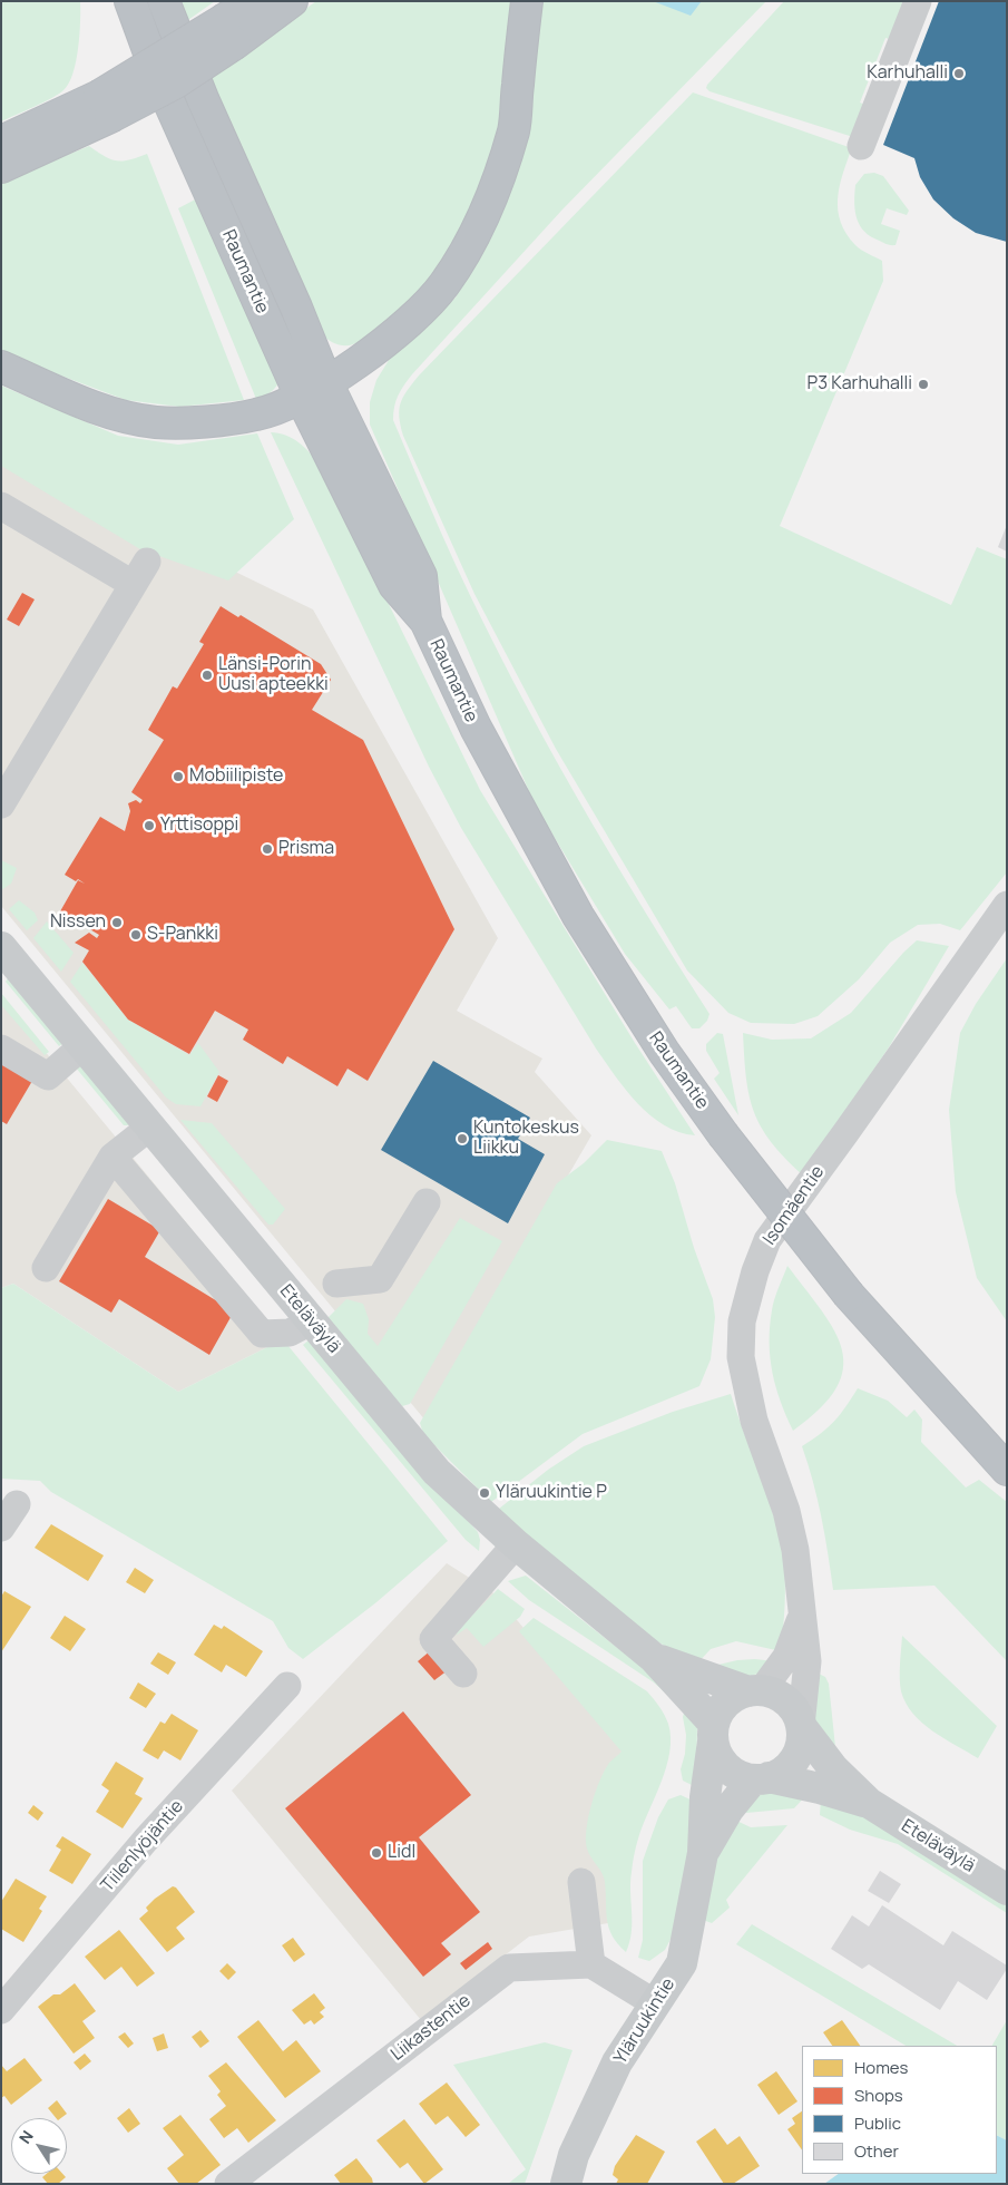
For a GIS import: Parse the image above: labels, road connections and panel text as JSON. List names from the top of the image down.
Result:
{
  "streets": {
    "highway": ["Raumantie"],
    "main road": ["Eteläväylä", "Yläruukintie"],
    "street": ["Isomäentie", "Tiilenlyöjäntie", "Liikastentie"]
  },
  "crossings": [
    ["Isomäentie", "Eteläväylä"],
    ["Isomäentie", "Yläruukintie"],
    ["Eteläväylä", "Yläruukintie"]
  ],
  "places": [
    "Karhuhalli",
    "P3 Karhuhalli",
    "Länsi-Porin Uusi apteekki",
    "Mobiilipiste",
    "Yrttisoppi",
    "Prisma",
    "Nissen",
    "S-Pankki",
    "Kuntokeskus Liikku",
    "Yläruukintie P",
    "Lidl"
  ],
  "legend": [
    "Homes",
    "Shops",
    "Public",
    "Other"
  ],
  "north": "top left"
}
